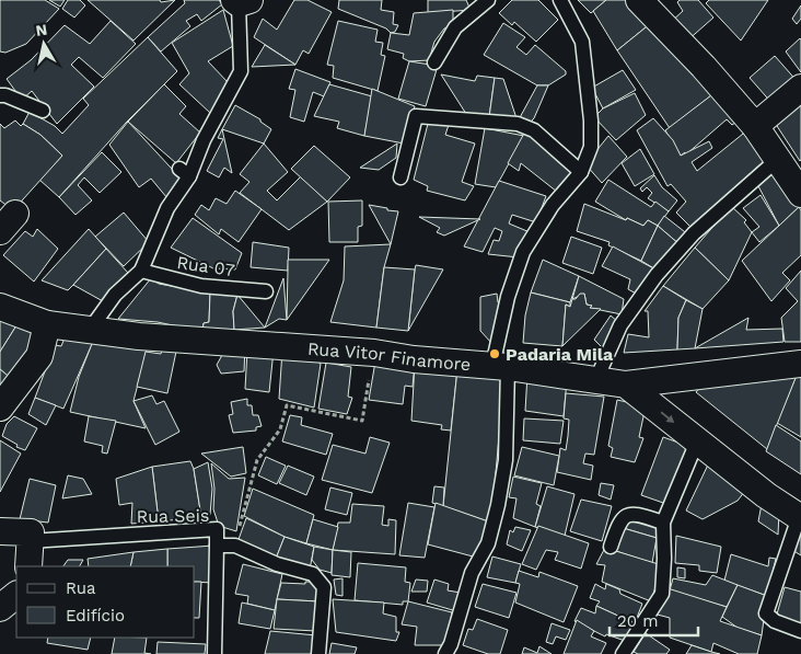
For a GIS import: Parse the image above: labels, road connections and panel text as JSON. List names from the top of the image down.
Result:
{
  "streets": {
    "street": ["Rua Vitor Finamore"],
    "lane": ["Rua 07", "Rua Seis"]
  },
  "places": ["Padaria Mila"],
  "legend": ["Rua", "Edifício"],
  "scale_bar": "20 m",
  "north": "top"
}
